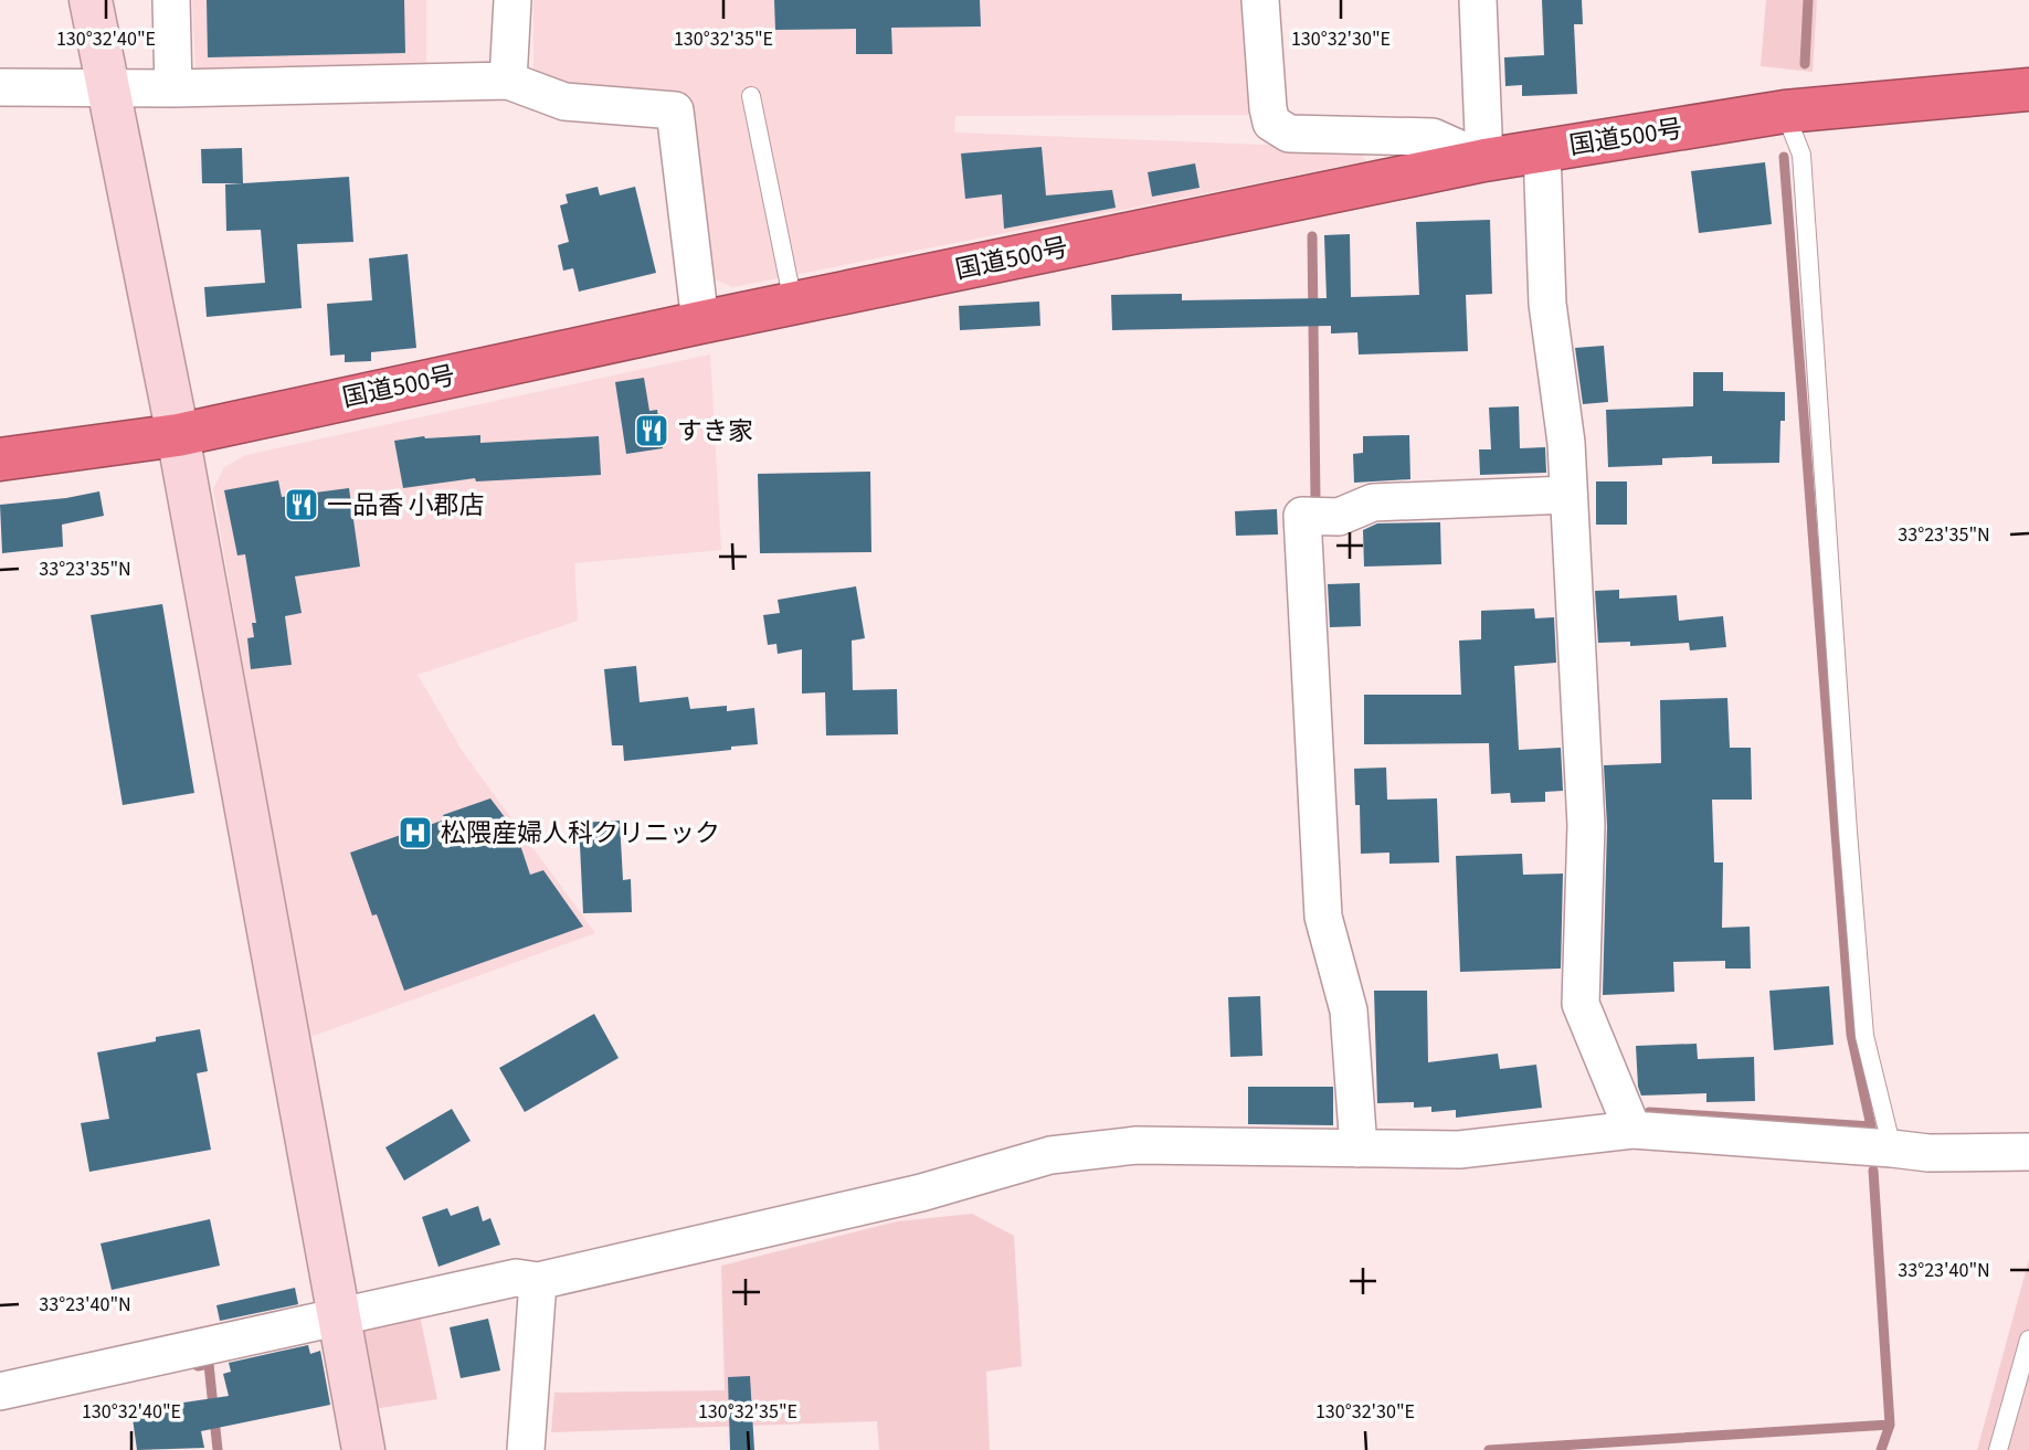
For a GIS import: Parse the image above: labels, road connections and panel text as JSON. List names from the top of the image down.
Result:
{
  "streets": {
    "highway": ["国道500号"]
  },
  "places": {
    "restaurant": ["すき家", "一品香 小郡店"],
    "hospital": ["松隈産婦人科クリニック"]
  },
  "coordinates": [
    "130°32'40\"E",
    "130°32'35\"E",
    "130°32'30\"E",
    "33°23'35\"N",
    "33°23'40\"N"
  ]
}
